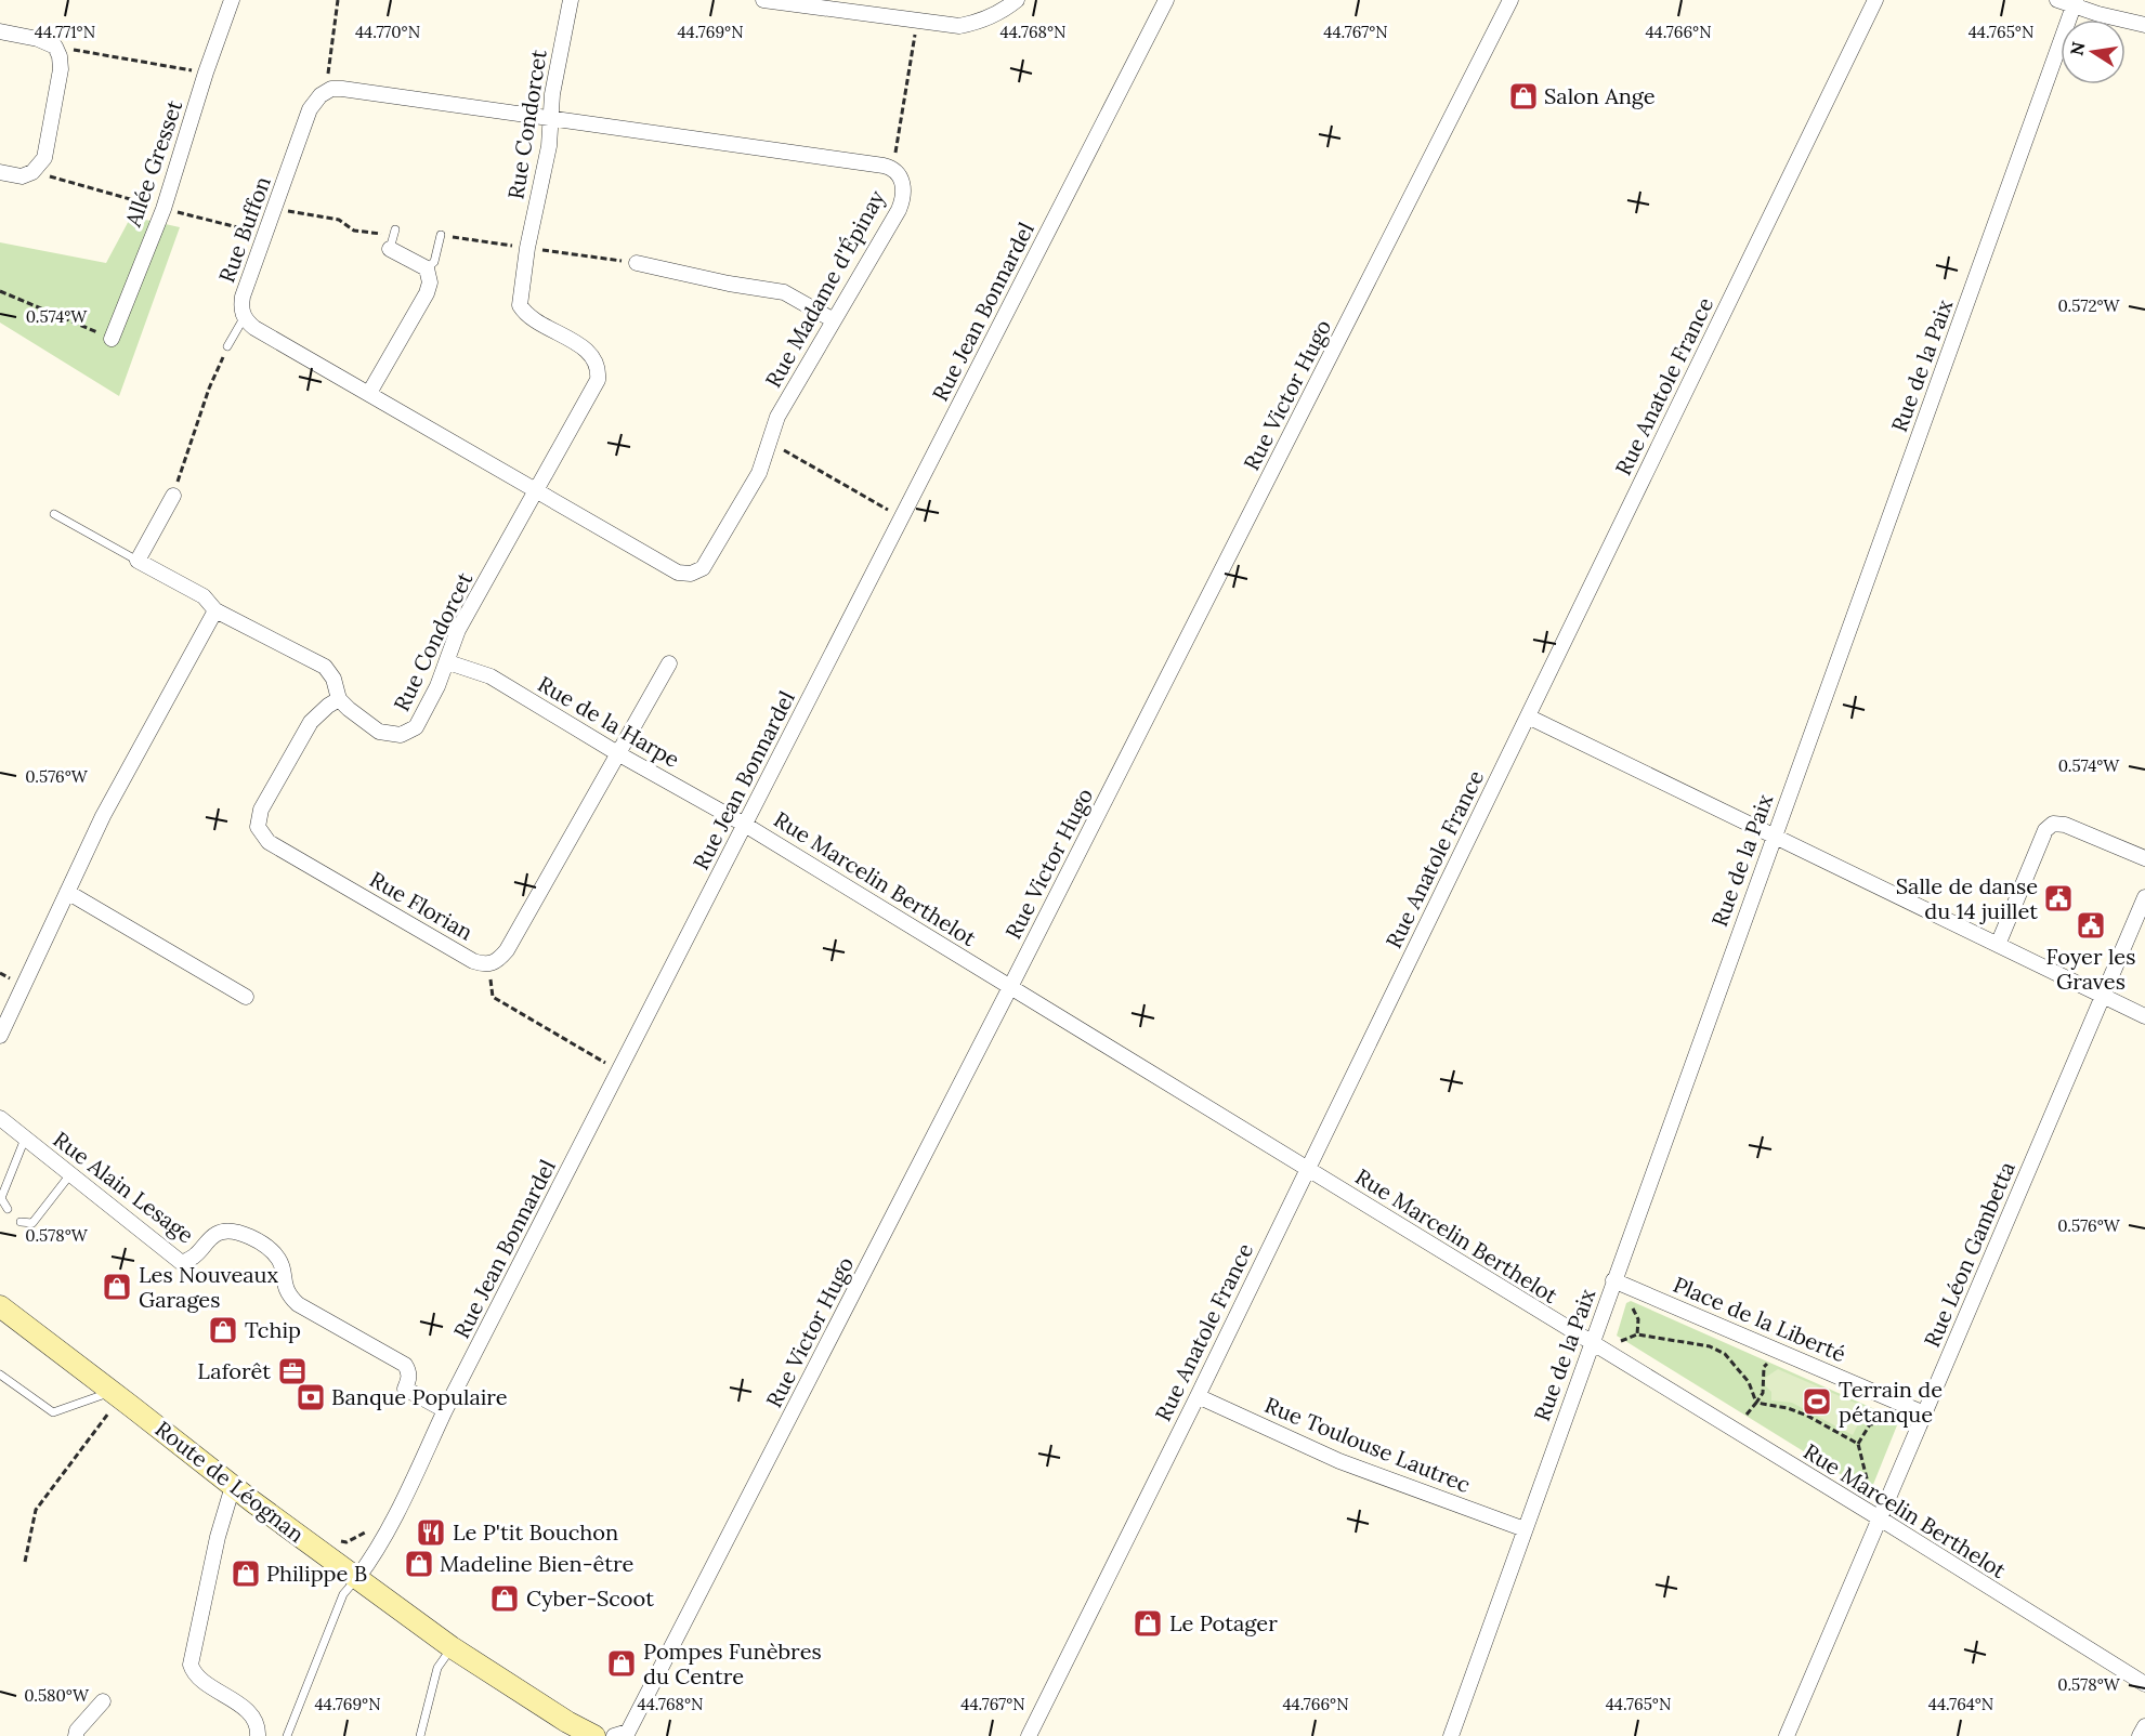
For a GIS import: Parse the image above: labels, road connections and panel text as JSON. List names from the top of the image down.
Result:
{
  "streets": {
    "main road": ["Route de Léognan"],
    "street": [
      "Rue Condorcet",
      "Allée Gresset",
      "Rue Buffon",
      "Rue Madame d'Épinay",
      "Rue Jean Bonnardel",
      "Rue de la Paix",
      "Rue Anatole France",
      "Rue Victor Hugo",
      "Rue de la Harpe",
      "Rue Marcelin Berthelot",
      "Rue Florian",
      "Rue Alain Lesage",
      "Rue Léon Gambetta",
      "Place de la Liberté",
      "Rue Toulouse Lautrec"
    ]
  },
  "crossings": [
    ["Rue Condorcet", "Rue Madame d'Épinay"],
    ["Rue Condorcet", "Rue de la Harpe"],
    ["Rue Condorcet", "Rue Florian"],
    ["Rue Jean Bonnardel", "Rue de la Harpe"],
    ["Rue Jean Bonnardel", "Rue Marcelin Berthelot"],
    ["Rue Jean Bonnardel", "Rue Alain Lesage"],
    ["Rue Jean Bonnardel", "Route de Léognan"],
    ["Rue de la Paix", "Rue Marcelin Berthelot"],
    ["Rue de la Paix", "Place de la Liberté"],
    ["Rue de la Paix", "Rue Toulouse Lautrec"],
    ["Rue Anatole France", "Rue Marcelin Berthelot"],
    ["Rue Anatole France", "Rue Toulouse Lautrec"],
    ["Rue Victor Hugo", "Rue Marcelin Berthelot"],
    ["Rue de la Harpe", "Rue Marcelin Berthelot"],
    ["Rue de la Harpe", "Rue Florian"],
    ["Rue Marcelin Berthelot", "Rue Léon Gambetta"],
    ["Rue Léon Gambetta", "Place de la Liberté"]
  ],
  "places": {
    "shop": [
      "Salon Ange",
      "Les Nouveaux Garages",
      "Tchip",
      "Madeline Bien-être",
      "Philippe B",
      "Cyber-Scoot",
      "Le Potager",
      "Pompes Funèbres du Centre"
    ],
    "public building": ["Salle de danse du 14 juillet", "Foyer les Graves"],
    "office": ["Laforêt"],
    "bank": ["Banque Populaire"],
    "sports": ["Terrain de pétanque"],
    "restaurant": ["Le P'tit Bouchon"]
  },
  "north": "left",
  "coordinates": [
    "44.771°N",
    "44.770°N",
    "44.769°N",
    "44.768°N",
    "44.767°N",
    "44.766°N",
    "44.765°N",
    "0.572°W",
    "0.574°W",
    "0.576°W",
    "0.578°W",
    "0.580°W",
    "44.764°N"
  ]
}
